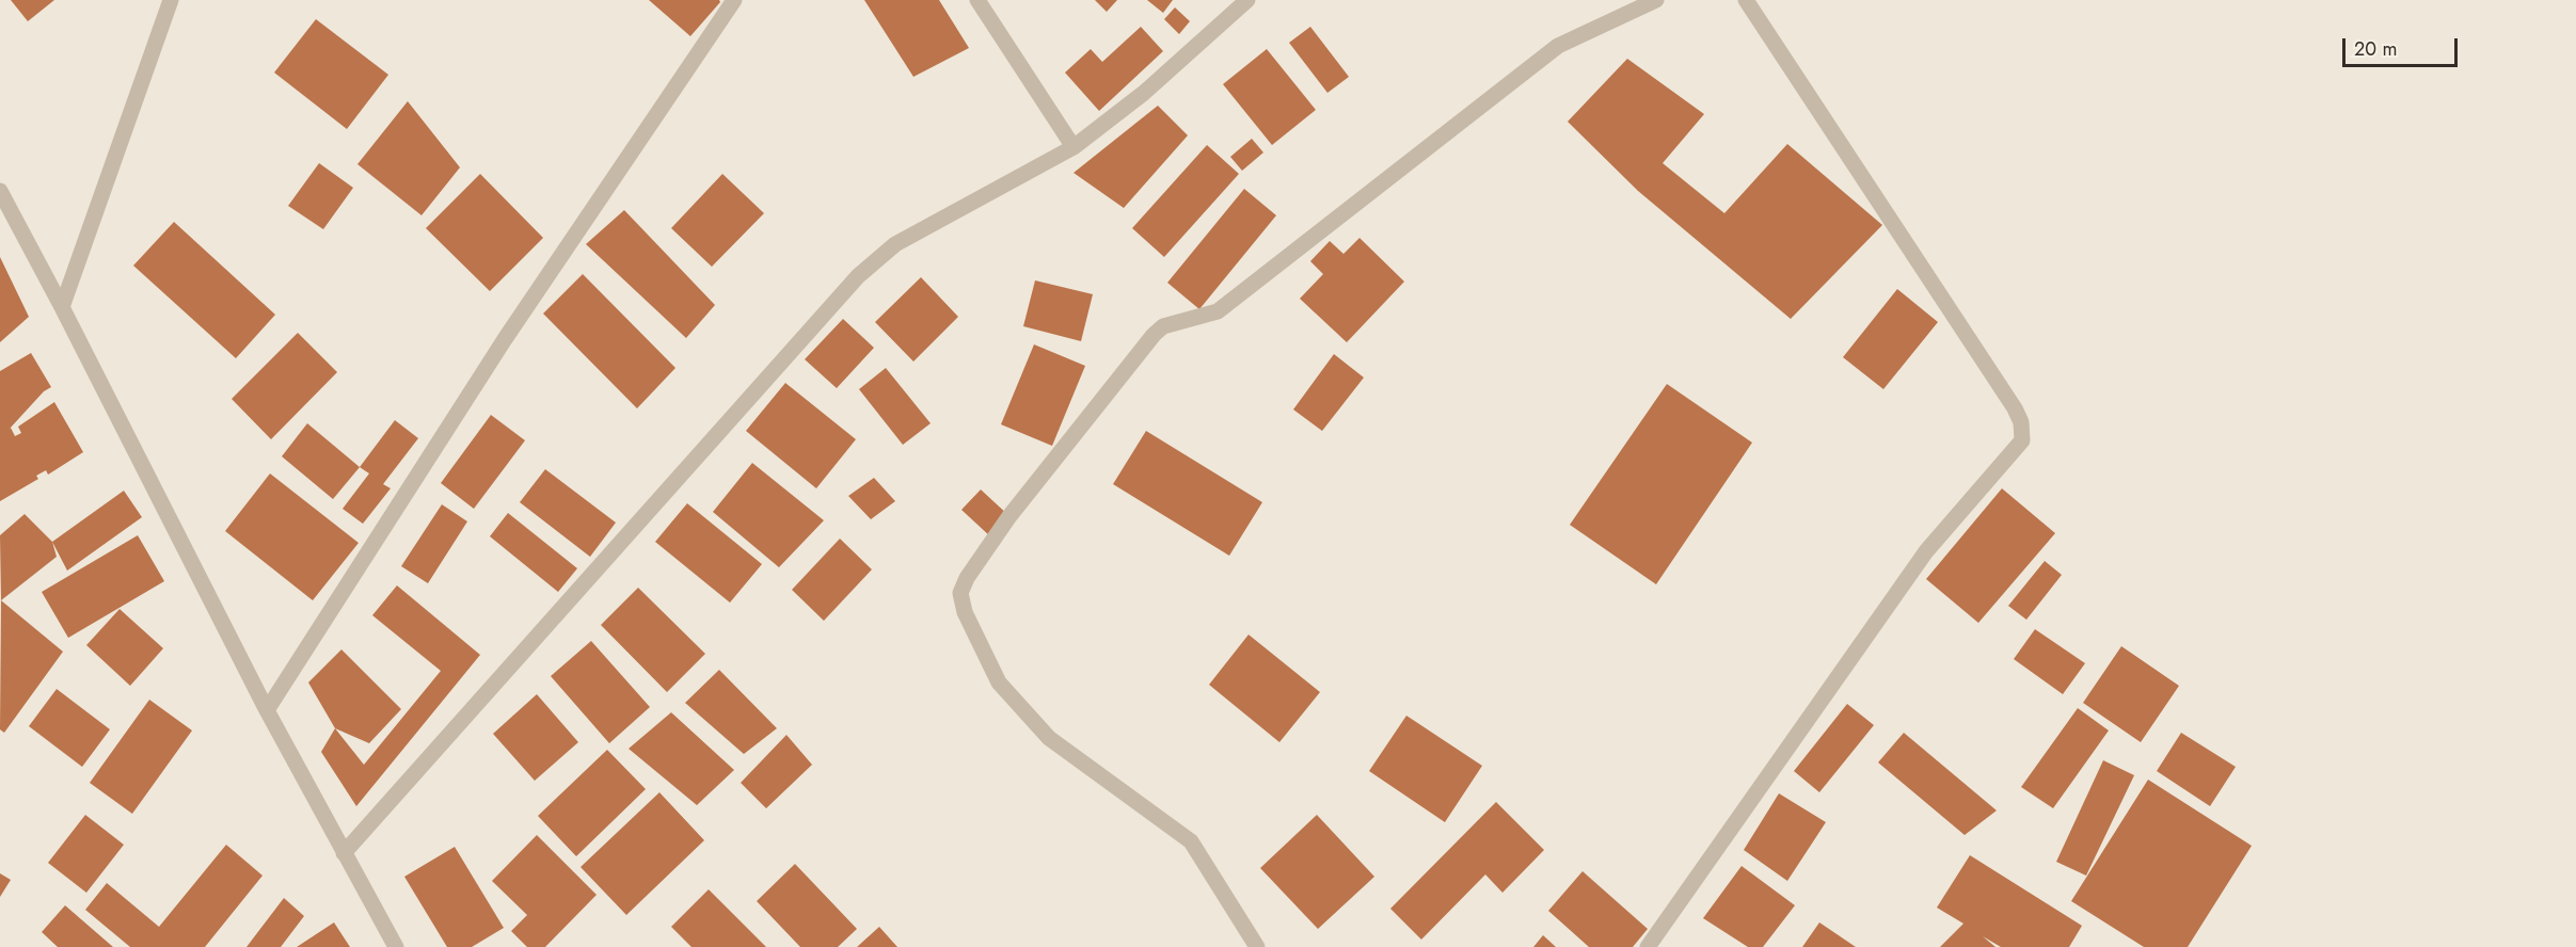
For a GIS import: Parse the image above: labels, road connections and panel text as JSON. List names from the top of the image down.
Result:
{
  "scale_bar": "20 m"
}
